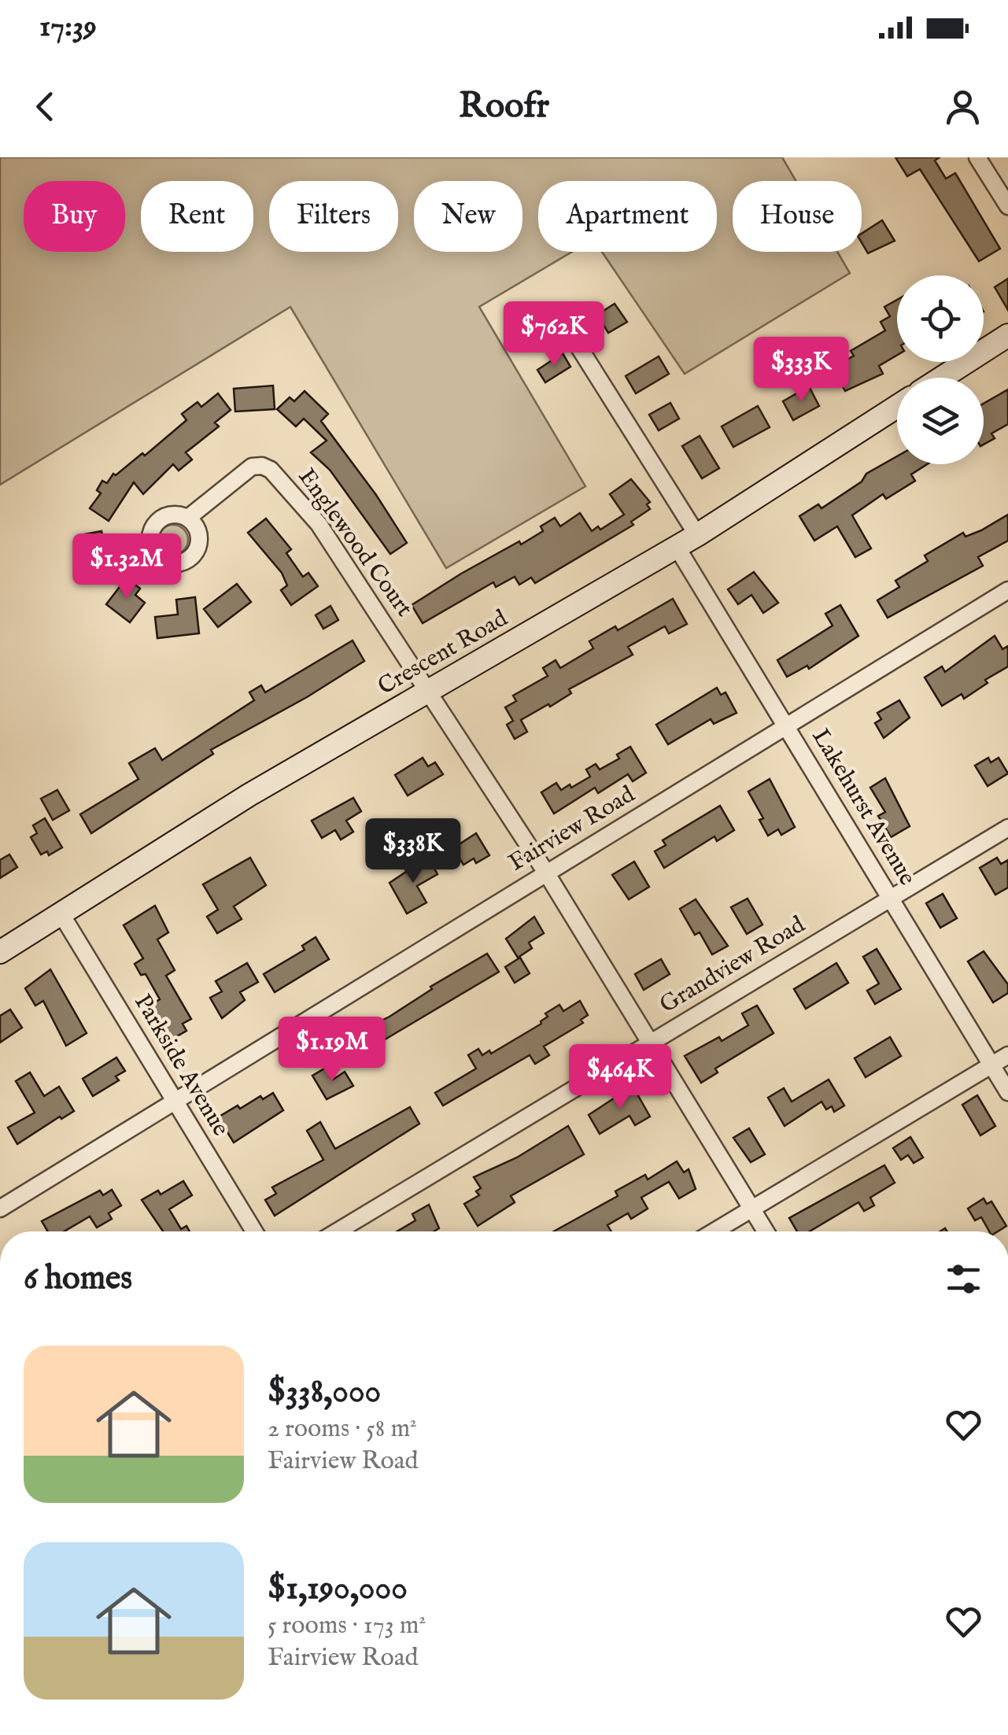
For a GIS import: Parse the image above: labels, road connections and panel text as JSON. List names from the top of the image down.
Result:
{
  "streets": {
    "street": [
      "Englewood Court",
      "Crescent Road",
      "Lakehurst Avenue",
      "Fairview Road",
      "Grandview Road",
      "Parkside Avenue"
    ]
  },
  "crossings": [
    ["Englewood Court", "Crescent Road"],
    ["Crescent Road", "Lakehurst Avenue"],
    ["Crescent Road", "Parkside Avenue"],
    ["Lakehurst Avenue", "Fairview Road"],
    ["Lakehurst Avenue", "Grandview Road"],
    ["Fairview Road", "Parkside Avenue"]
  ],
  "page": {
    "status": "17:39",
    "header": "Roofr",
    "chip": [
      "Buy",
      "Rent",
      "Filters",
      "New",
      "Apartment",
      "House"
    ],
    "price": [
      "$762K",
      "$333K",
      "$1.32M",
      "$338K",
      "$1.19M",
      "$464K"
    ],
    "heading": "6 homes",
    "list": [
      {
        "name": "$338,000",
        "note": "2 rooms · 58 m² · Fairview Road"
      },
      {
        "name": "$1,190,000",
        "note": "5 rooms · 173 m² · Fairview Road"
      }
    ]
  }
}
